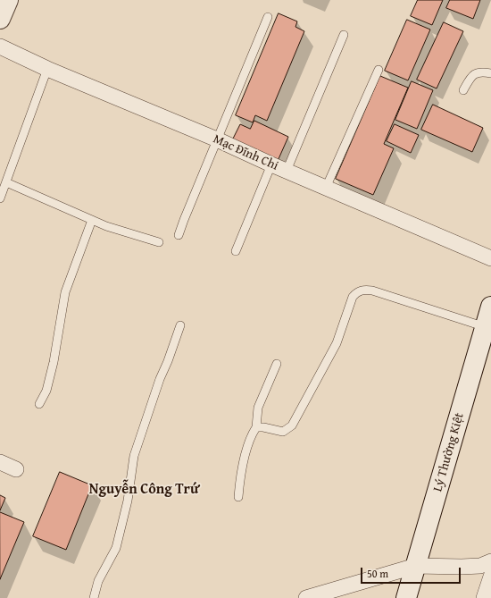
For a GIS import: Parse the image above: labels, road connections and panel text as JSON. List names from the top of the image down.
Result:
{
  "streets": {
    "main road": ["Lý Thường Kiệt"],
    "street": ["Mạc Đĩnh Chi"]
  },
  "districts": ["Nguyễn Công Trứ"],
  "scale_bar": "50 m"
}
